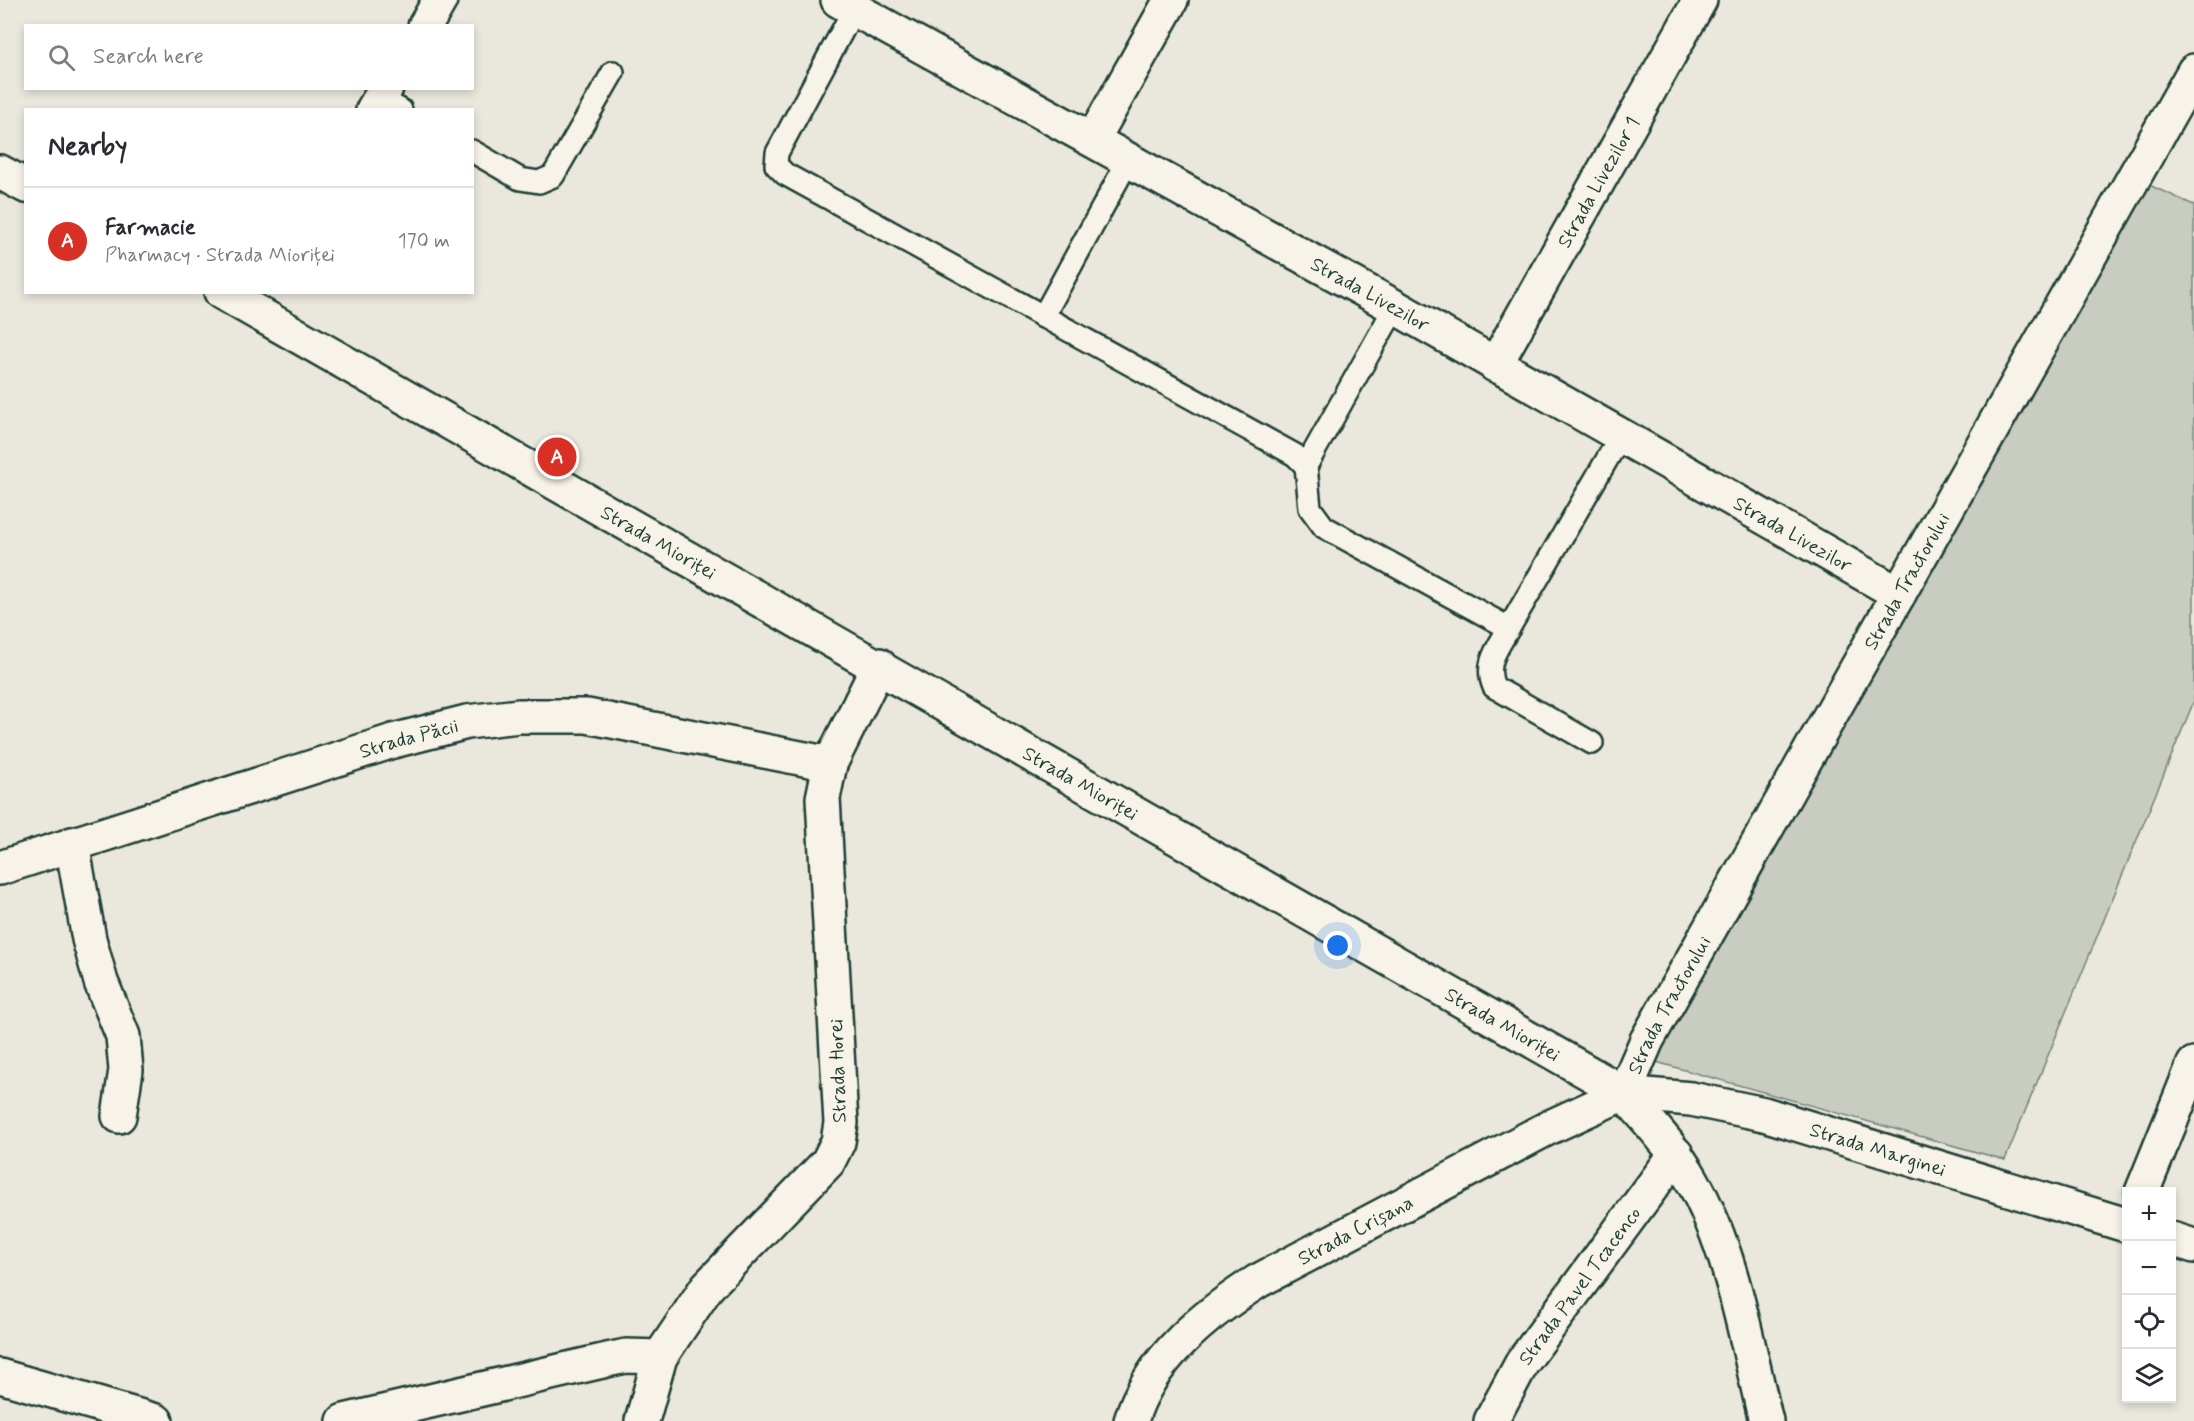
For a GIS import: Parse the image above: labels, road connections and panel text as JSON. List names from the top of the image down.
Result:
{
  "streets": {
    "street": [
      "Strada Livezilor 1",
      "Strada Livezilor",
      "Strada Mioriței",
      "Strada Tractorului",
      "Strada Păcii",
      "Strada Horei",
      "Strada Marginei",
      "Strada Crișana",
      "Strada Pavel Tcacenco"
    ]
  },
  "crossings": [
    ["Strada Livezilor 1", "Strada Livezilor"],
    ["Strada Livezilor", "Strada Tractorului"],
    ["Strada Mioriței", "Strada Tractorului"],
    ["Strada Mioriței", "Strada Horei"],
    ["Strada Mioriței", "Strada Marginei"],
    ["Strada Mioriței", "Strada Crișana"],
    ["Strada Mioriței", "Strada Pavel Tcacenco"],
    ["Strada Tractorului", "Strada Marginei"],
    ["Strada Tractorului", "Strada Crișana"],
    ["Strada Păcii", "Strada Horei"],
    ["Strada Marginei", "Strada Crișana"]
  ],
  "page": {
    "search": "Search here",
    "heading": "Nearby",
    "list": [
      {
        "mark": "A",
        "name": "Farmacie",
        "note": "Pharmacy · Strada Mioriței",
        "value": "170 m"
      }
    ],
    "pins": "A",
    "map_buttons": ["+", "−"]
  }
}
